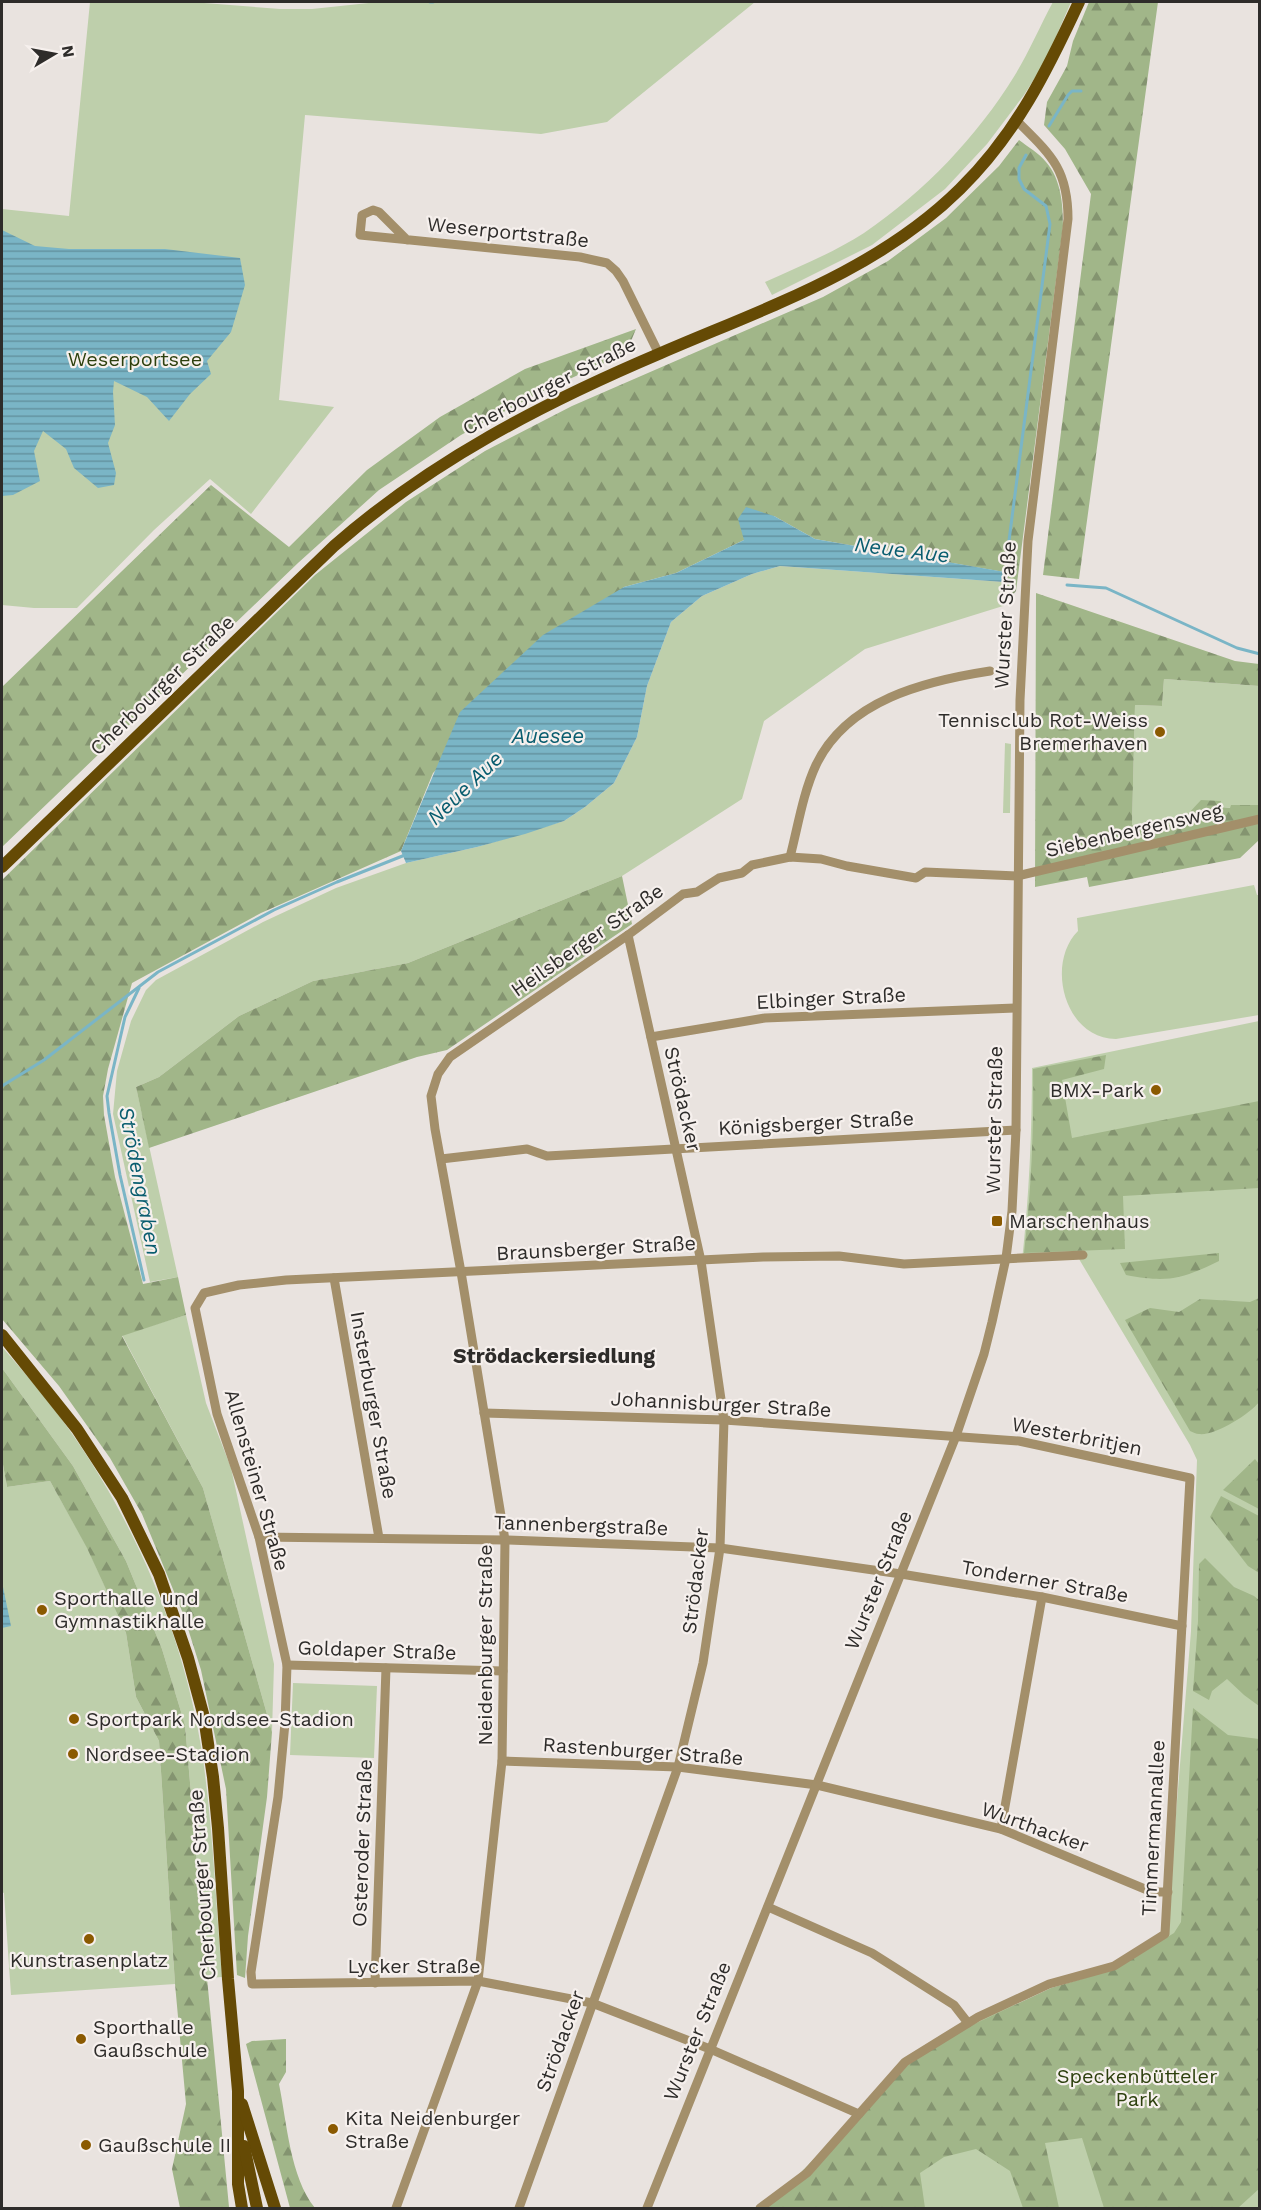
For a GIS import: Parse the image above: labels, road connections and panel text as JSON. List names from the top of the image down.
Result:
{
  "streets": {
    "main road": ["Cherbourger Straße"],
    "street": [
      "Weserportstraße",
      "Wurster Straße",
      "Siebenbergensweg",
      "Heilsberger Straße",
      "Elbinger Straße",
      "Strödacker",
      "Königsberger Straße",
      "Braunsberger Straße",
      "Johannisburger Straße",
      "Insterburger Straße",
      "Westerbritjen",
      "Allensteiner Straße",
      "Tannenbergstraße",
      "Tonderner Straße",
      "Neidenburger Straße",
      "Goldaper Straße",
      "Rastenburger Straße",
      "Wurthacker",
      "Timmermannallee",
      "Osteroder Straße",
      "Lycker Straße"
    ]
  },
  "crossings": [
    ["Weserportstraße", "Cherbourger Straße"],
    ["Cherbourger Straße", "Wurster Straße"],
    ["Wurster Straße", "Siebenbergensweg"],
    ["Wurster Straße", "Heilsberger Straße"],
    ["Wurster Straße", "Elbinger Straße"],
    ["Wurster Straße", "Königsberger Straße"],
    ["Wurster Straße", "Braunsberger Straße"],
    ["Wurster Straße", "Johannisburger Straße"],
    ["Wurster Straße", "Westerbritjen"],
    ["Wurster Straße", "Tannenbergstraße"],
    ["Wurster Straße", "Tonderner Straße"],
    ["Wurster Straße", "Rastenburger Straße"],
    ["Wurster Straße", "Wurthacker"],
    ["Wurster Straße", "Lycker Straße"],
    ["Siebenbergensweg", "Heilsberger Straße"],
    ["Heilsberger Straße", "Strödacker"],
    ["Heilsberger Straße", "Neidenburger Straße"],
    ["Elbinger Straße", "Strödacker"],
    ["Strödacker", "Königsberger Straße"],
    ["Strödacker", "Braunsberger Straße"],
    ["Strödacker", "Johannisburger Straße"],
    ["Strödacker", "Tannenbergstraße"],
    ["Strödacker", "Rastenburger Straße"],
    ["Strödacker", "Lycker Straße"],
    ["Königsberger Straße", "Neidenburger Straße"],
    ["Braunsberger Straße", "Insterburger Straße"],
    ["Braunsberger Straße", "Allensteiner Straße"],
    ["Braunsberger Straße", "Neidenburger Straße"],
    ["Johannisburger Straße", "Westerbritjen"],
    ["Johannisburger Straße", "Neidenburger Straße"],
    ["Insterburger Straße", "Tannenbergstraße"],
    ["Westerbritjen", "Timmermannallee"],
    ["Allensteiner Straße", "Tannenbergstraße"],
    ["Allensteiner Straße", "Goldaper Straße"],
    ["Allensteiner Straße", "Lycker Straße"],
    ["Tannenbergstraße", "Tonderner Straße"],
    ["Tannenbergstraße", "Neidenburger Straße"],
    ["Tonderner Straße", "Timmermannallee"],
    ["Neidenburger Straße", "Goldaper Straße"],
    ["Neidenburger Straße", "Rastenburger Straße"],
    ["Neidenburger Straße", "Lycker Straße"],
    ["Goldaper Straße", "Osteroder Straße"],
    ["Rastenburger Straße", "Wurthacker"],
    ["Wurthacker", "Timmermannallee"],
    ["Timmermannallee", "Lycker Straße"],
    ["Osteroder Straße", "Lycker Straße"]
  ],
  "districts": ["Strödackersiedlung"],
  "water": ["Neue Aue", "Auesee", "Strödengraben"],
  "parks": ["Weserportsee", "Speckenbütteler Park"],
  "places": {
    "other": [
      "Tennisclub Rot-Weiss Bremerhaven",
      "BMX-Park",
      "Sporthalle und Gymnastikhalle",
      "Sportpark Nordsee-Stadion",
      "Nordsee-Stadion",
      "Kunstrasenplatz",
      "Sporthalle Gaußschule",
      "Kita Neidenburger Straße",
      "Gaußschule II"
    ],
    "transit": ["Marschenhaus"]
  },
  "north": "right"
}
